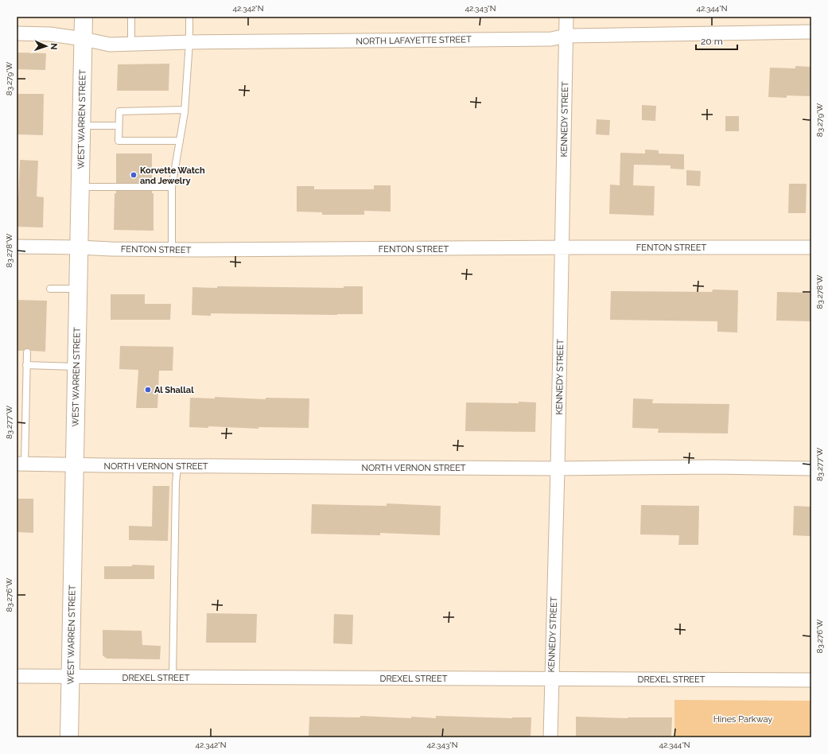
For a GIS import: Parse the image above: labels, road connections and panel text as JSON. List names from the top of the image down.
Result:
{
  "streets": {
    "main road": ["WEST WARREN STREET"],
    "street": [
      "NORTH LAFAYETTE STREET",
      "KENNEDY STREET",
      "FENTON STREET",
      "NORTH VERNON STREET",
      "DREXEL STREET"
    ]
  },
  "crossings": [
    ["NORTH LAFAYETTE STREET", "WEST WARREN STREET"],
    ["NORTH LAFAYETTE STREET", "KENNEDY STREET"],
    ["WEST WARREN STREET", "FENTON STREET"],
    ["WEST WARREN STREET", "NORTH VERNON STREET"],
    ["WEST WARREN STREET", "DREXEL STREET"],
    ["KENNEDY STREET", "FENTON STREET"],
    ["KENNEDY STREET", "NORTH VERNON STREET"],
    ["KENNEDY STREET", "DREXEL STREET"]
  ],
  "parks": ["Hines Parkway"],
  "places": ["Korvette Watch and Jewelry", "Al Shallal"],
  "scale_bar": "20 m",
  "north": "right",
  "coordinates": [
    "42.342°N",
    "42.343°N",
    "42.344°N",
    "83.279°W",
    "83.278°W",
    "83.277°W",
    "83.276°W"
  ]
}
